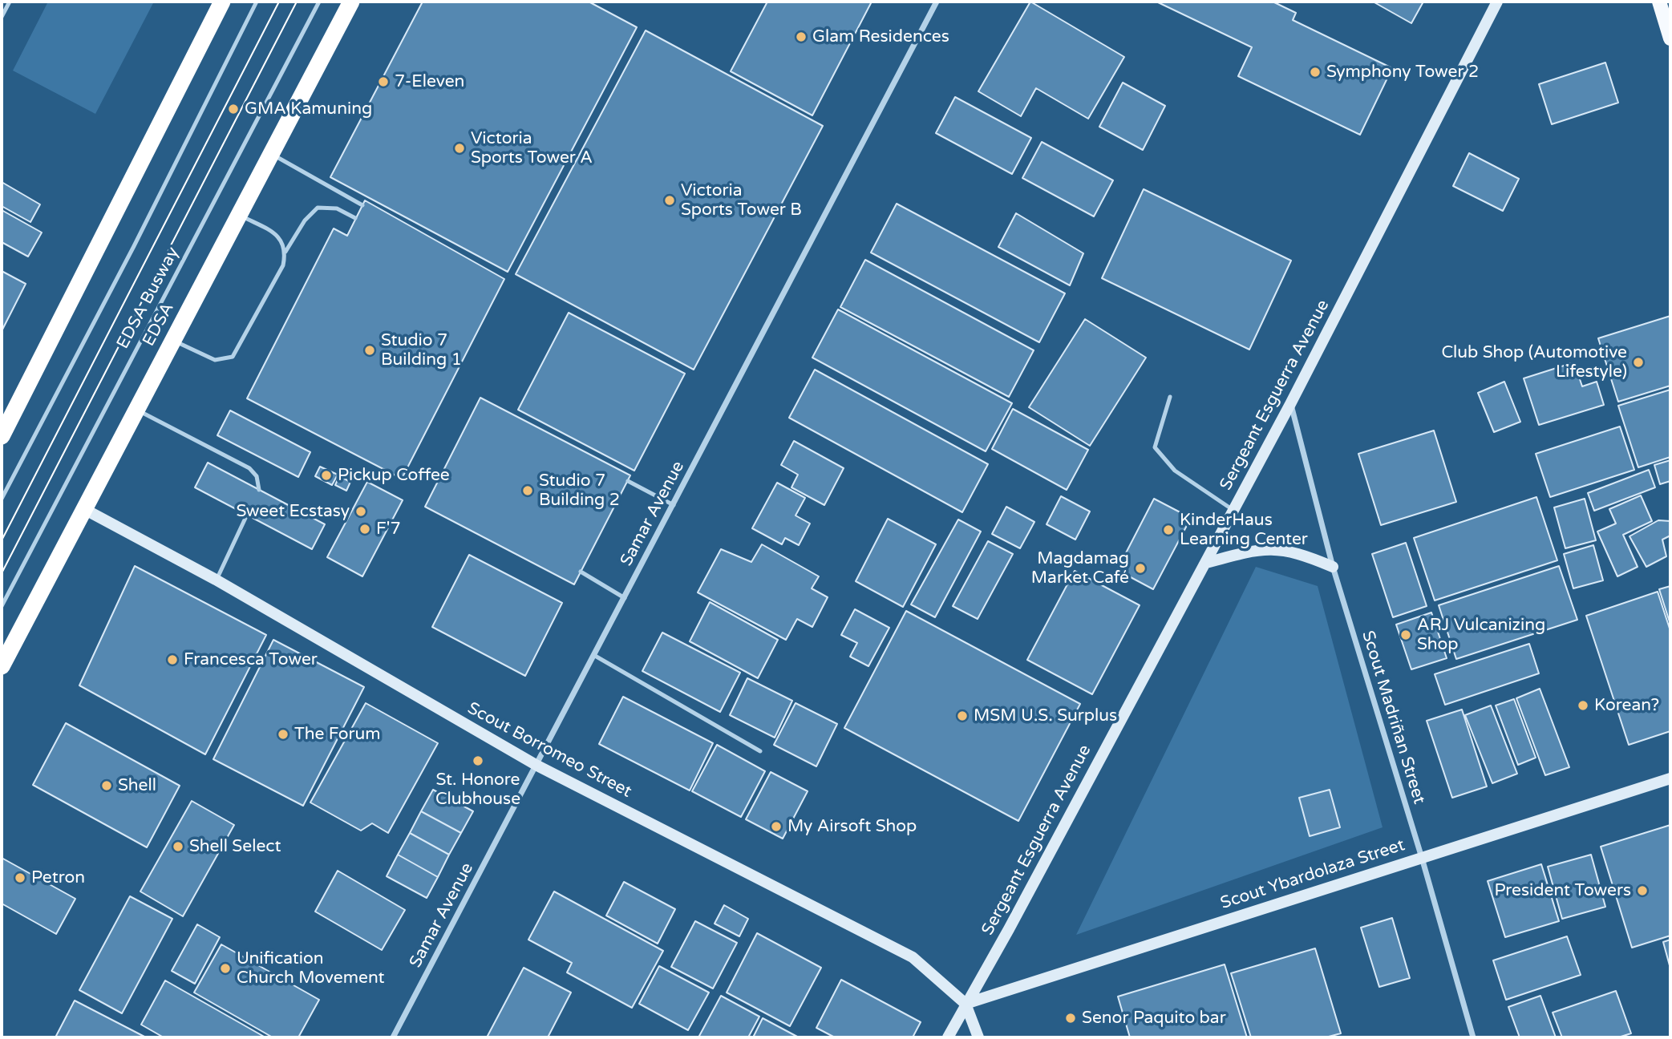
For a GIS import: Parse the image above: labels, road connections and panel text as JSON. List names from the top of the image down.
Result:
{
  "streets": {
    "highway": ["EDSA"],
    "street": [
      "Sergeant Esguerra Avenue",
      "Samar Avenue",
      "Scout Madriñan Street",
      "Scout Borromeo Street",
      "Scout Ybardolaza Street"
    ],
    "lane": ["EDSA Busway"]
  },
  "crossings": [
    ["EDSA", "Scout Borromeo Street"],
    ["Sergeant Esguerra Avenue", "Scout Madriñan Street"],
    ["Sergeant Esguerra Avenue", "Scout Borromeo Street"],
    ["Sergeant Esguerra Avenue", "Scout Ybardolaza Street"],
    ["Samar Avenue", "Scout Borromeo Street"],
    ["Scout Madriñan Street", "Scout Ybardolaza Street"],
    ["Scout Borromeo Street", "Scout Ybardolaza Street"]
  ],
  "places": [
    "Glam Residences",
    "Symphony Tower 2",
    "7-Eleven",
    "GMA Kamuning",
    "Victoria Sports Tower A",
    "Victoria Sports Tower B",
    "Studio 7 Building 1",
    "Club Shop (Automotive Lifestyle)",
    "Pickup Coffee",
    "Studio 7 Building 2",
    "Sweet Ecstasy",
    "F'7",
    "KinderHaus Learning Center",
    "Magdamag Market Café",
    "ARJ Vulcanizing Shop",
    "Francesca Tower",
    "Korean?",
    "MSM U.S. Surplus",
    "The Forum",
    "St. Honore Clubhouse",
    "Shell",
    "My Airsoft Shop",
    "Shell Select",
    "Petron",
    "President Towers",
    "Unification Church Movement",
    "Senor Paquito bar"
  ]
}
